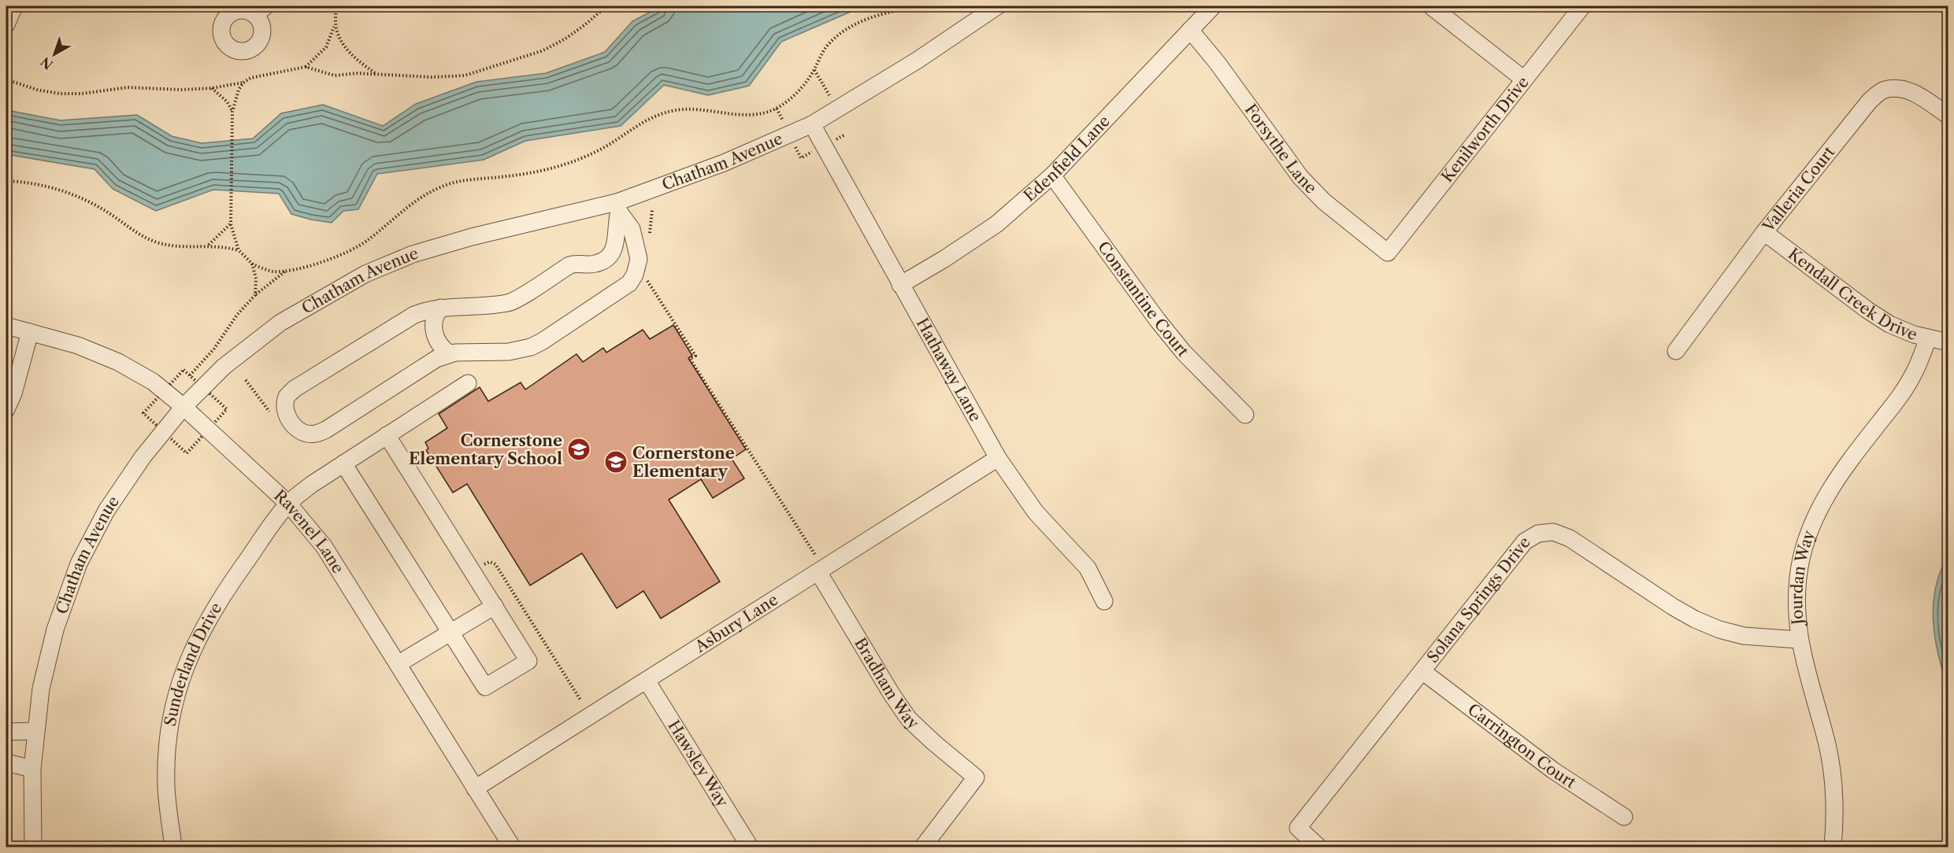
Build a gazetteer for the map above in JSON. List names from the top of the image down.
{
  "streets": {
    "street": [
      "Kenilworth Drive",
      "Forsythe Lane",
      "Edenfield Lane",
      "Chatham Avenue",
      "Valleria Court",
      "Kendall Creek Drive",
      "Constantine Court",
      "Hathaway Lane",
      "Ravenel Lane",
      "Jourdan Way",
      "Solana Springs Drive",
      "Asbury Lane",
      "Sunderland Drive",
      "Bradham Way",
      "Carrington Court",
      "Hawsley Way"
    ]
  },
  "crossings": [
    ["Kenilworth Drive", "Forsythe Lane"],
    ["Forsythe Lane", "Edenfield Lane"],
    ["Edenfield Lane", "Constantine Court"],
    ["Edenfield Lane", "Hathaway Lane"],
    ["Chatham Avenue", "Hathaway Lane"],
    ["Chatham Avenue", "Ravenel Lane"],
    ["Valleria Court", "Kendall Creek Drive"],
    ["Kendall Creek Drive", "Jourdan Way"],
    ["Hathaway Lane", "Asbury Lane"],
    ["Ravenel Lane", "Asbury Lane"],
    ["Ravenel Lane", "Sunderland Drive"],
    ["Jourdan Way", "Solana Springs Drive"],
    ["Solana Springs Drive", "Carrington Court"],
    ["Asbury Lane", "Bradham Way"],
    ["Asbury Lane", "Hawsley Way"]
  ],
  "places": {
    "school or university": ["Cornerstone Elementary School", "Cornerstone Elementary"]
  },
  "north": "bottom left"
}
